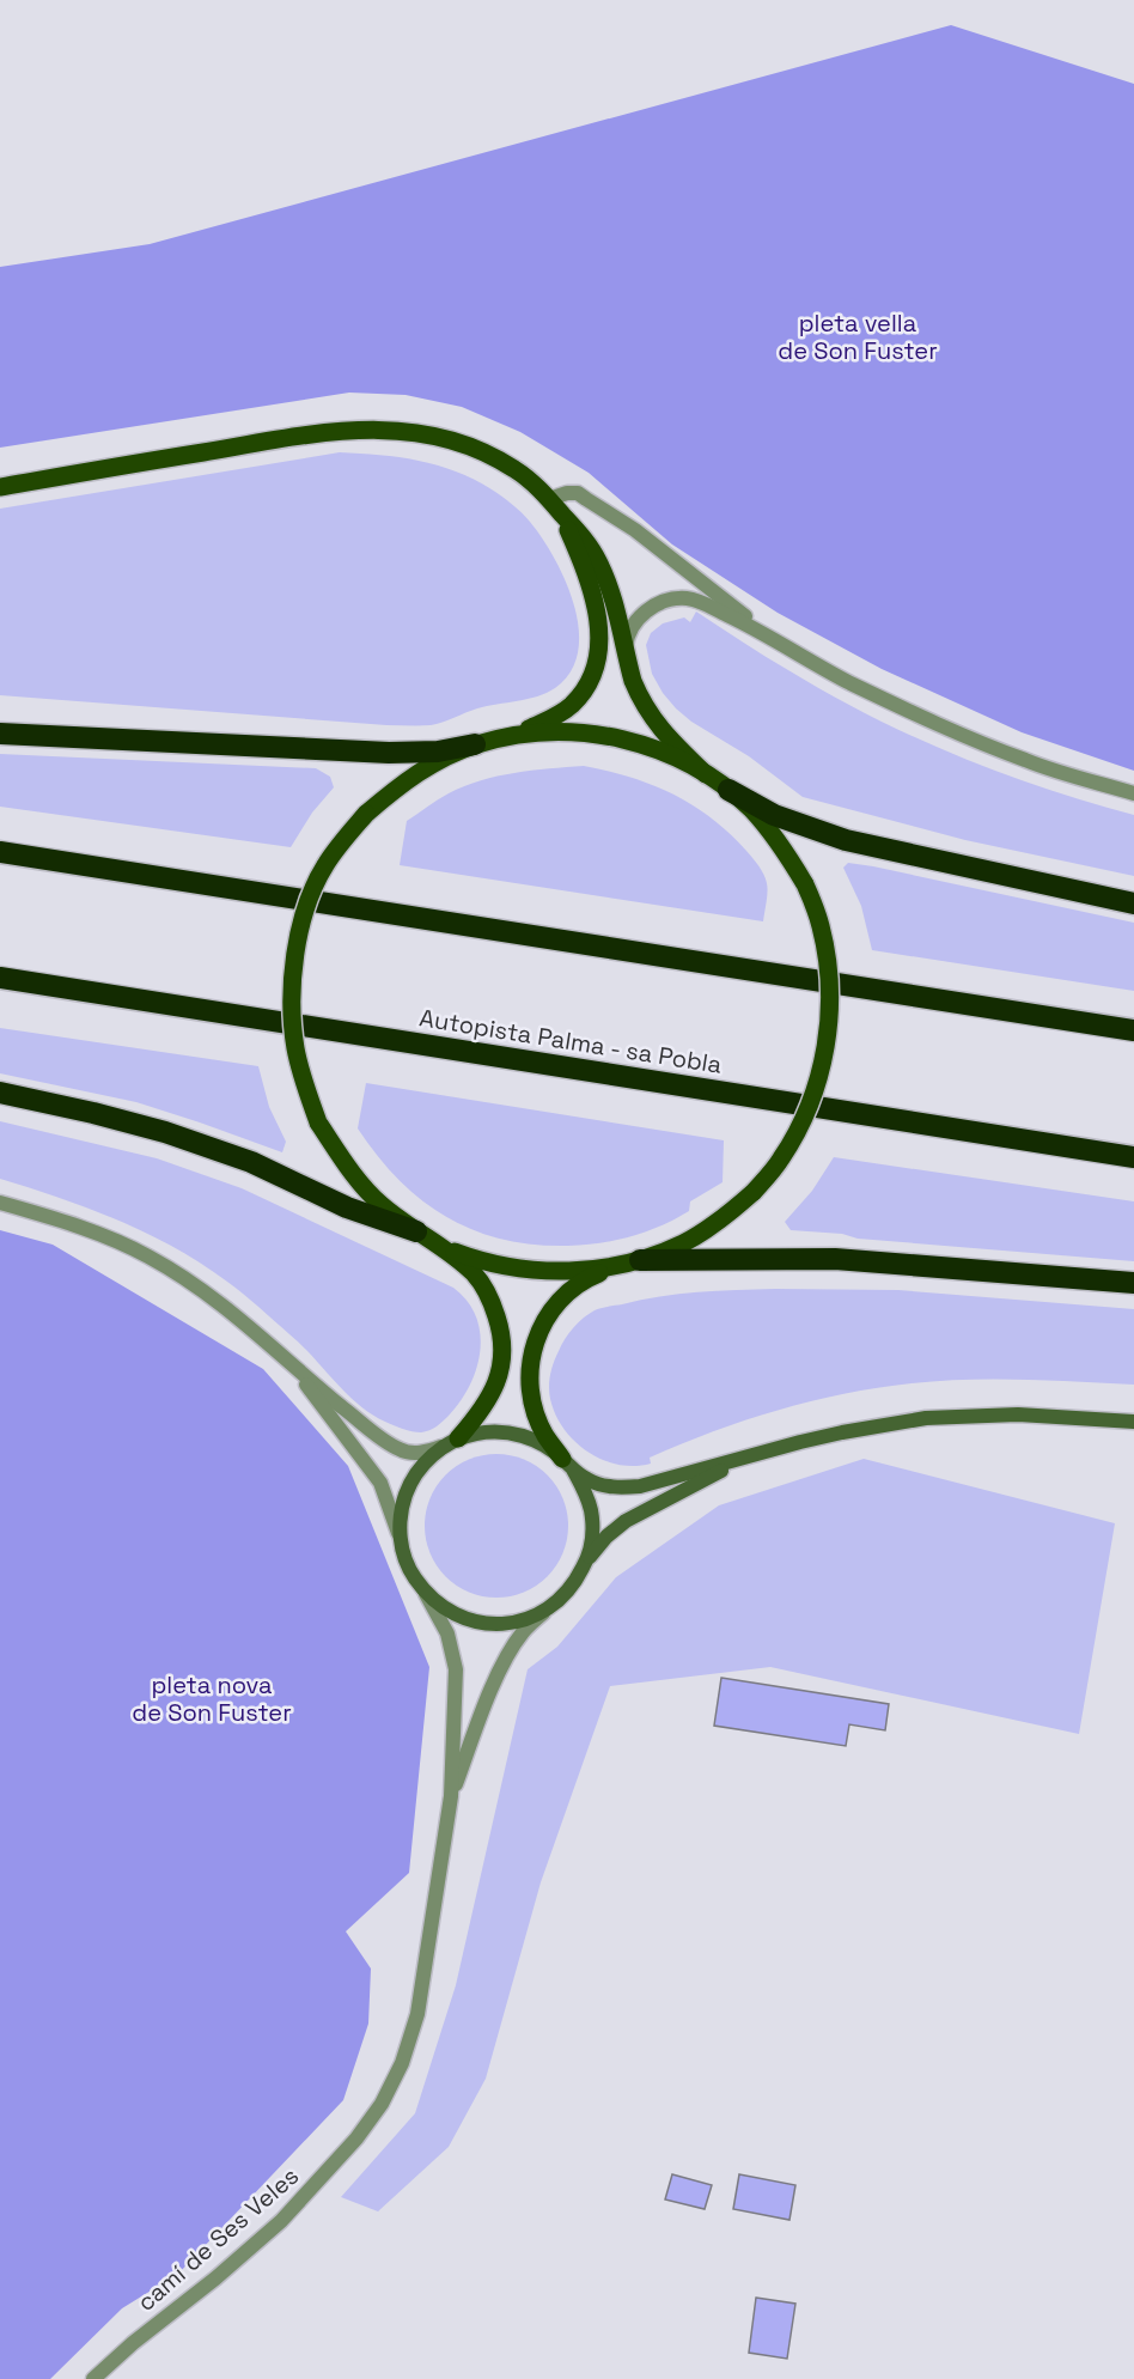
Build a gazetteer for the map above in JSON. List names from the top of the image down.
{
  "streets": {
    "highway": ["Autopista Palma - sa Pobla"],
    "street": ["camí de Ses Veles"]
  },
  "parks": ["pleta vella de Son Fuster", "pleta nova de Son Fuster"]
}
